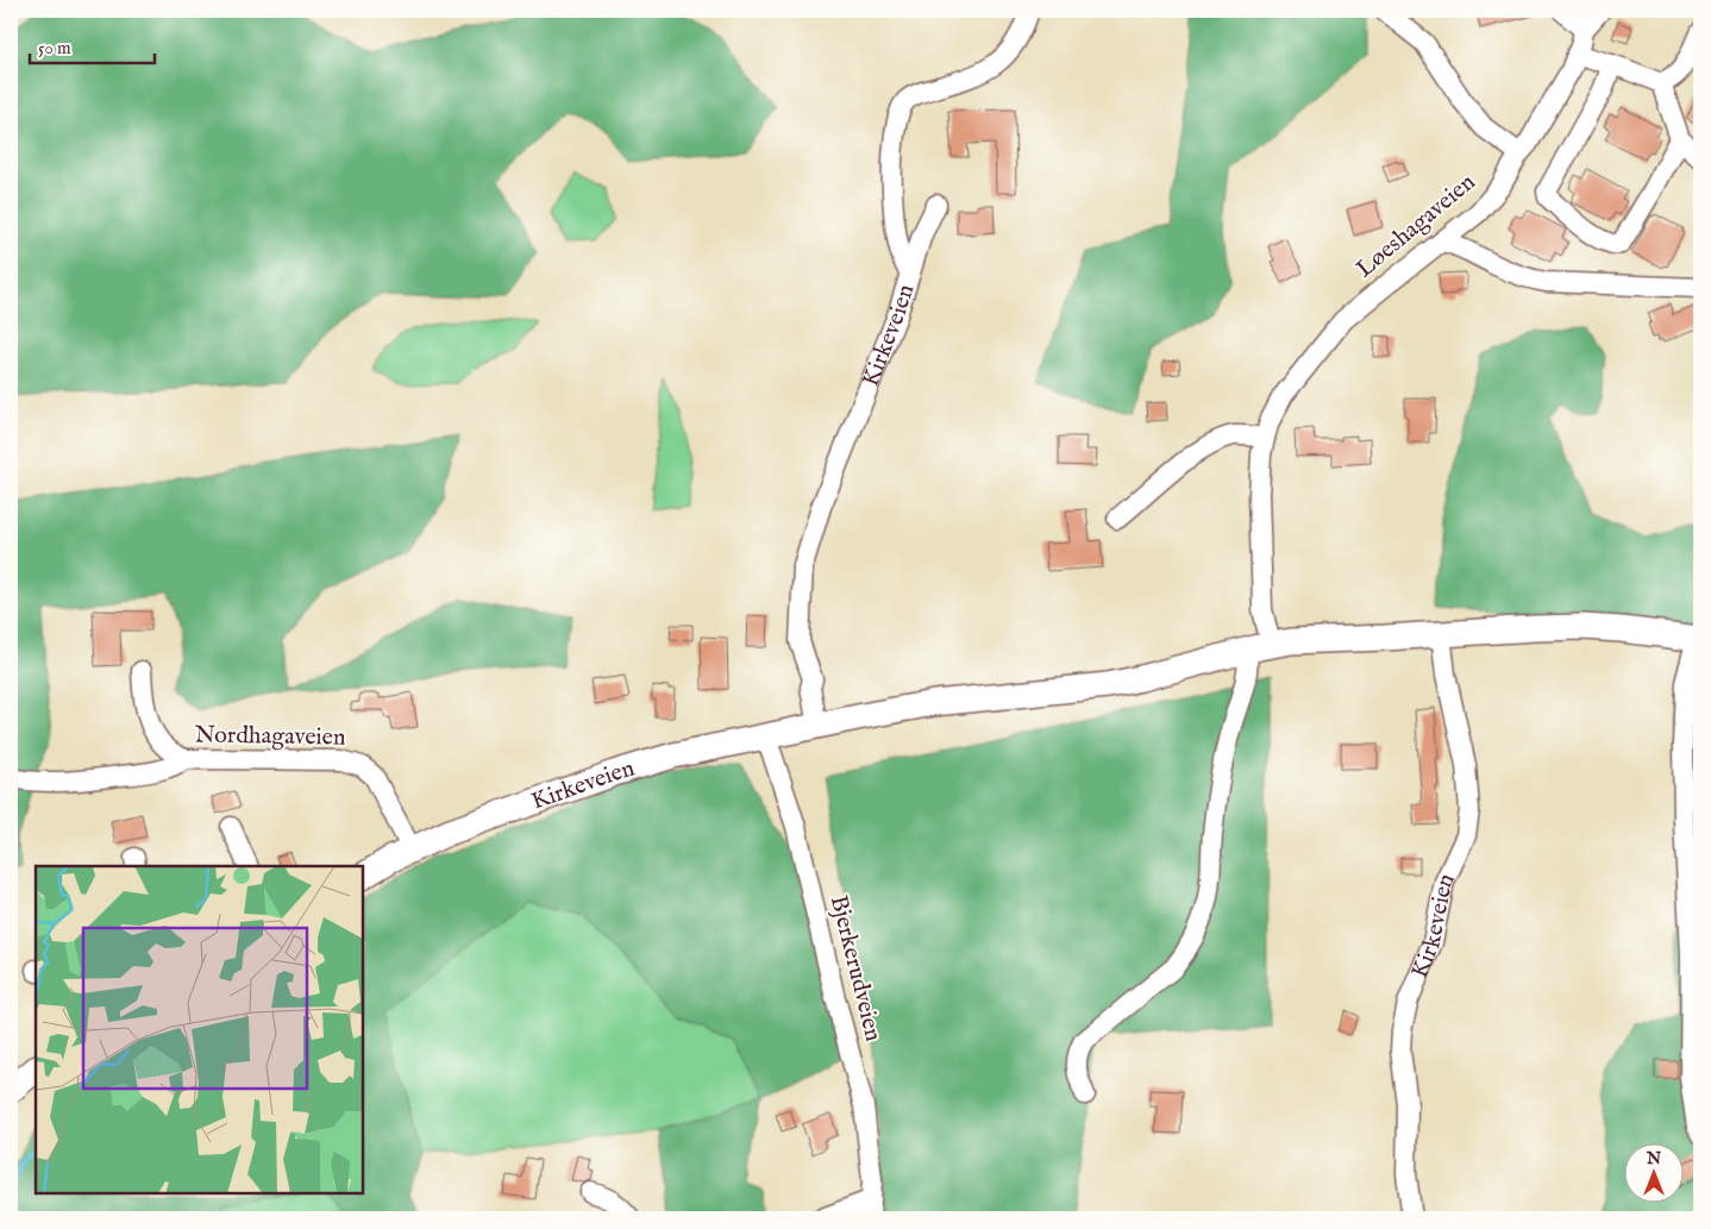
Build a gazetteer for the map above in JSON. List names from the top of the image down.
{
  "streets": {
    "main road": ["Kirkeveien"],
    "street": ["Løeshagaveien", "Nordhagaveien", "Bjerkerudveien"]
  },
  "crossings": [
    ["Løeshagaveien", "Kirkeveien"],
    ["Kirkeveien", "Nordhagaveien"],
    ["Kirkeveien", "Bjerkerudveien"]
  ],
  "scale_bar": "50 m",
  "north": "top"
}
